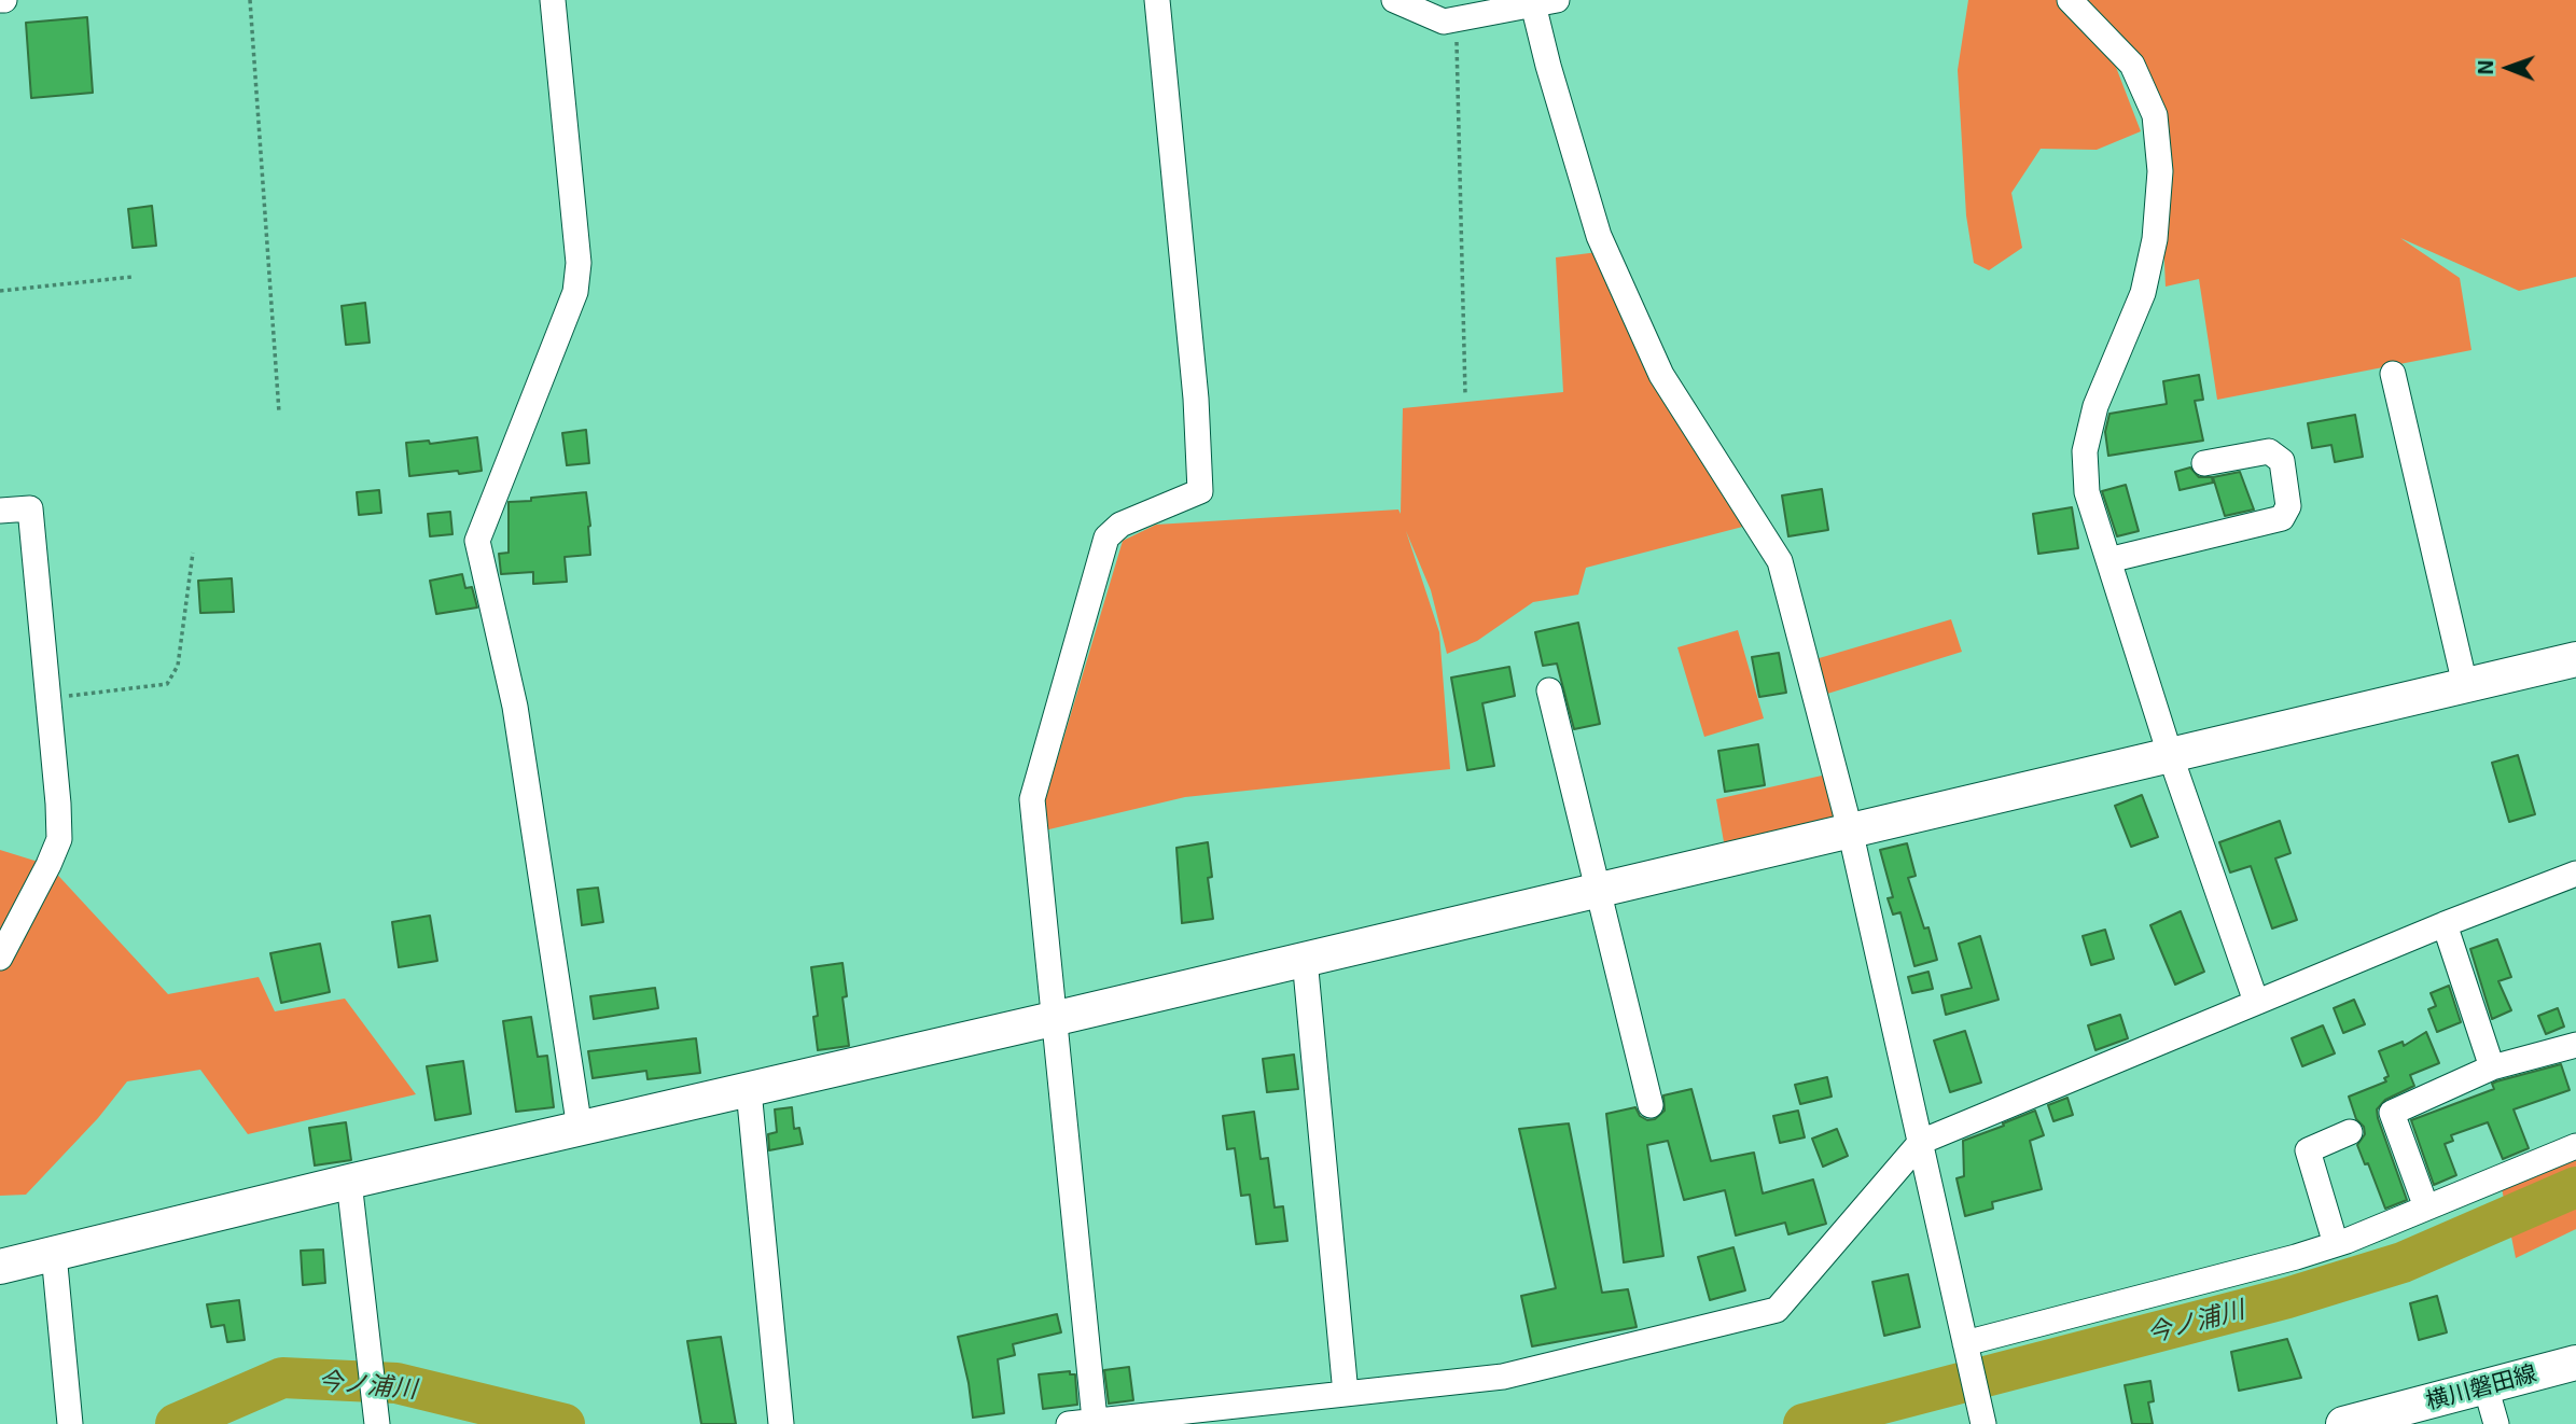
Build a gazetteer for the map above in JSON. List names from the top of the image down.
{
  "streets": {
    "street": ["横川磐田線"]
  },
  "water": ["今ノ浦川"],
  "north": "left"
}
